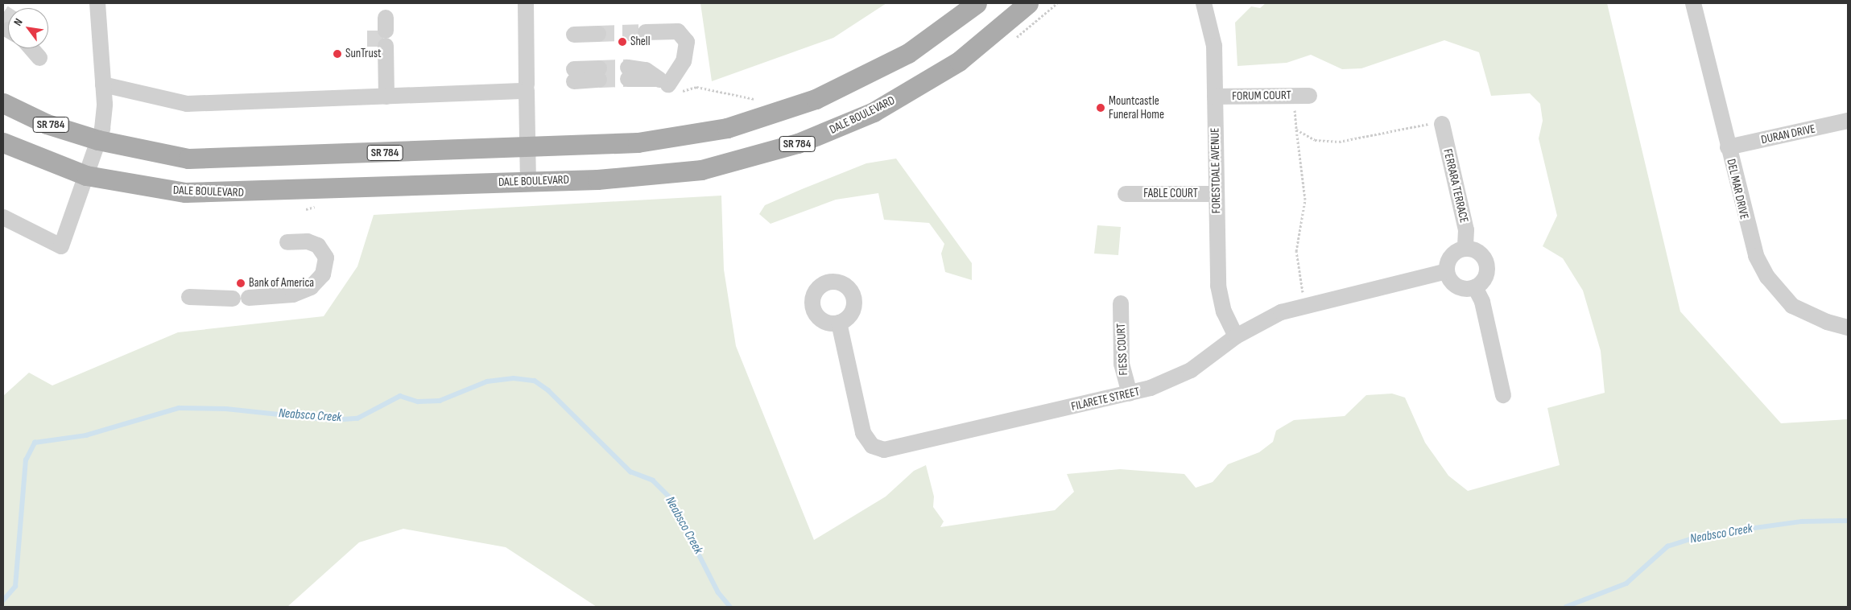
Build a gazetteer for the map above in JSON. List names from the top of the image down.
{
  "streets": {
    "main road": ["DALE BOULEVARD", "SR 784"],
    "street": [
      "FORUM COURT",
      "DURAN DRIVE",
      "FORESTDALE AVENUE",
      "FERRARA TERRACE",
      "DEL MAR DRIVE",
      "FABLE COURT",
      "FIESS COURT",
      "FILARETE STREET"
    ]
  },
  "crossings": [
    ["FORUM COURT", "FORESTDALE AVENUE"],
    ["DURAN DRIVE", "DEL MAR DRIVE"],
    ["FORESTDALE AVENUE", "FABLE COURT"],
    ["FORESTDALE AVENUE", "FILARETE STREET"],
    ["FERRARA TERRACE", "FILARETE STREET"],
    ["FIESS COURT", "FILARETE STREET"]
  ],
  "water": ["Neabsco Creek"],
  "places": [
    "Shell",
    "SunTrust",
    "Mountcastle Funeral Home",
    "Bank of America"
  ],
  "north": "top left"
}
